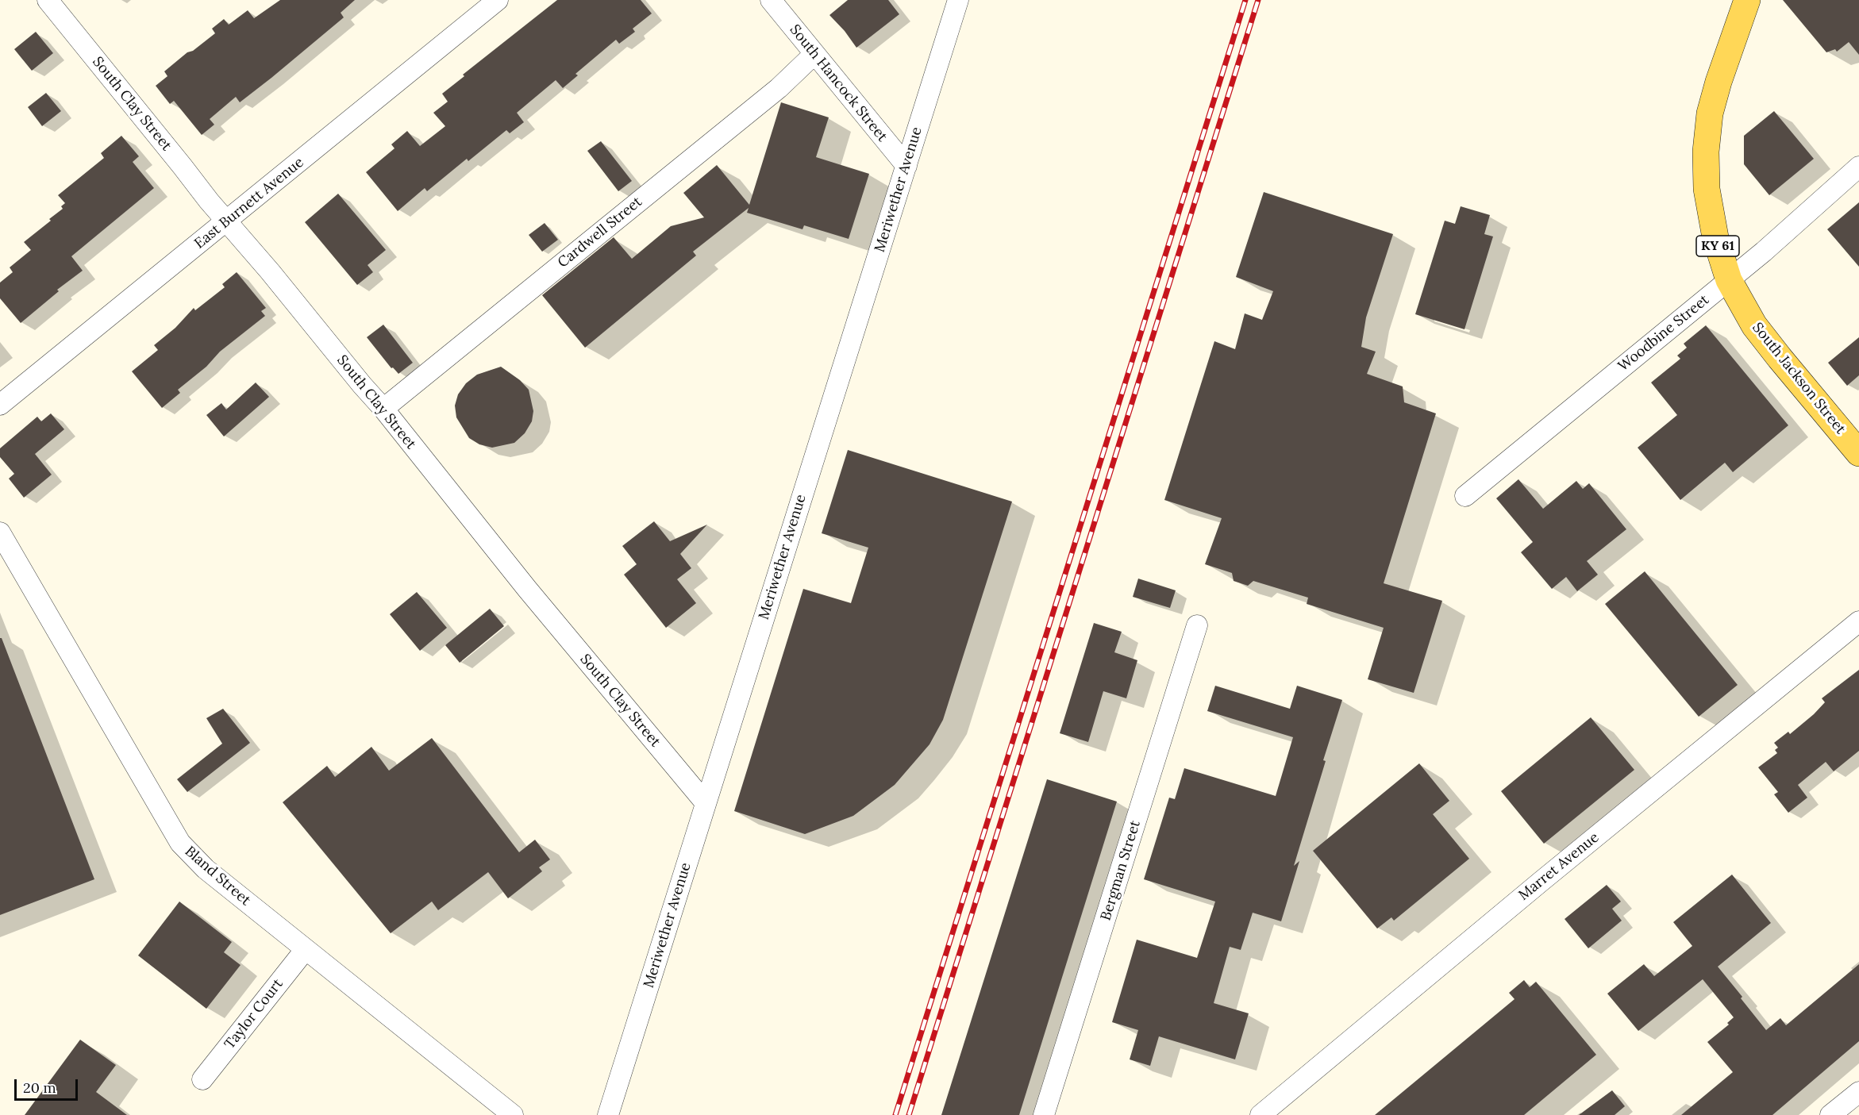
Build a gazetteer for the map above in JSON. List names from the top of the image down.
{
  "streets": {
    "main road": ["KY 61", "South Jackson Street"],
    "street": [
      "South Hancock Street",
      "South Clay Street",
      "Meriwether Avenue",
      "East Burnett Avenue",
      "Cardwell Street",
      "Woodbine Street",
      "Marret Avenue",
      "Bergman Street",
      "Bland Street",
      "Taylor Court"
    ]
  },
  "crossings": [
    ["South Hancock Street", "Meriwether Avenue"],
    ["South Hancock Street", "Cardwell Street"],
    ["South Clay Street", "Meriwether Avenue"],
    ["South Clay Street", "East Burnett Avenue"],
    ["South Clay Street", "Cardwell Street"],
    ["Woodbine Street", "South Jackson Street"],
    ["Bland Street", "Taylor Court"]
  ],
  "scale_bar": "20 m"
}
